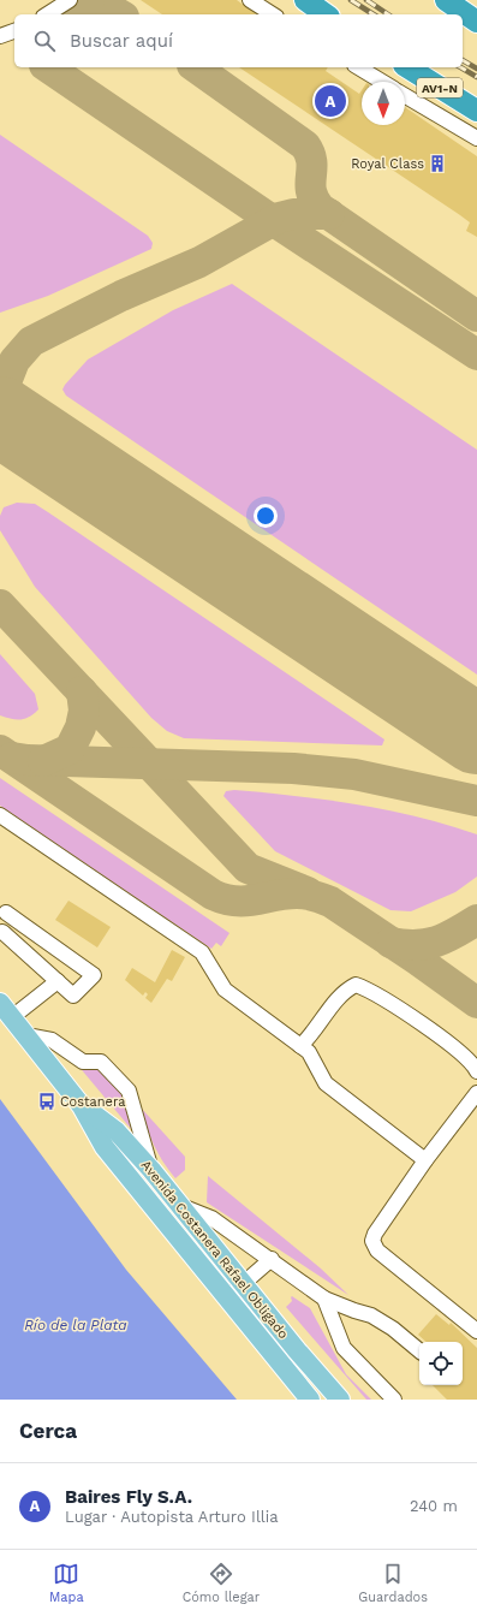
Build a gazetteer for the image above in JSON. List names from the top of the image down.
{
  "streets": {
    "highway": ["AV1-N"],
    "main road": ["Avenida Costanera Rafael Obligado"]
  },
  "water": ["Río de la Plata"],
  "places": {
    "building": ["Royal Class"],
    "bus stop": ["Costanera"]
  },
  "north": "bottom",
  "page": {
    "search": "Buscar aquí",
    "pins": "A",
    "heading": "Cerca",
    "list": [
      {
        "mark": "A",
        "name": "Baires Fly S.A.",
        "note": "Lugar · Autopista Arturo Illia",
        "value": "240 m"
      }
    ],
    "nav": ["Mapa", "Cómo llegar", "Guardados"]
  }
}
